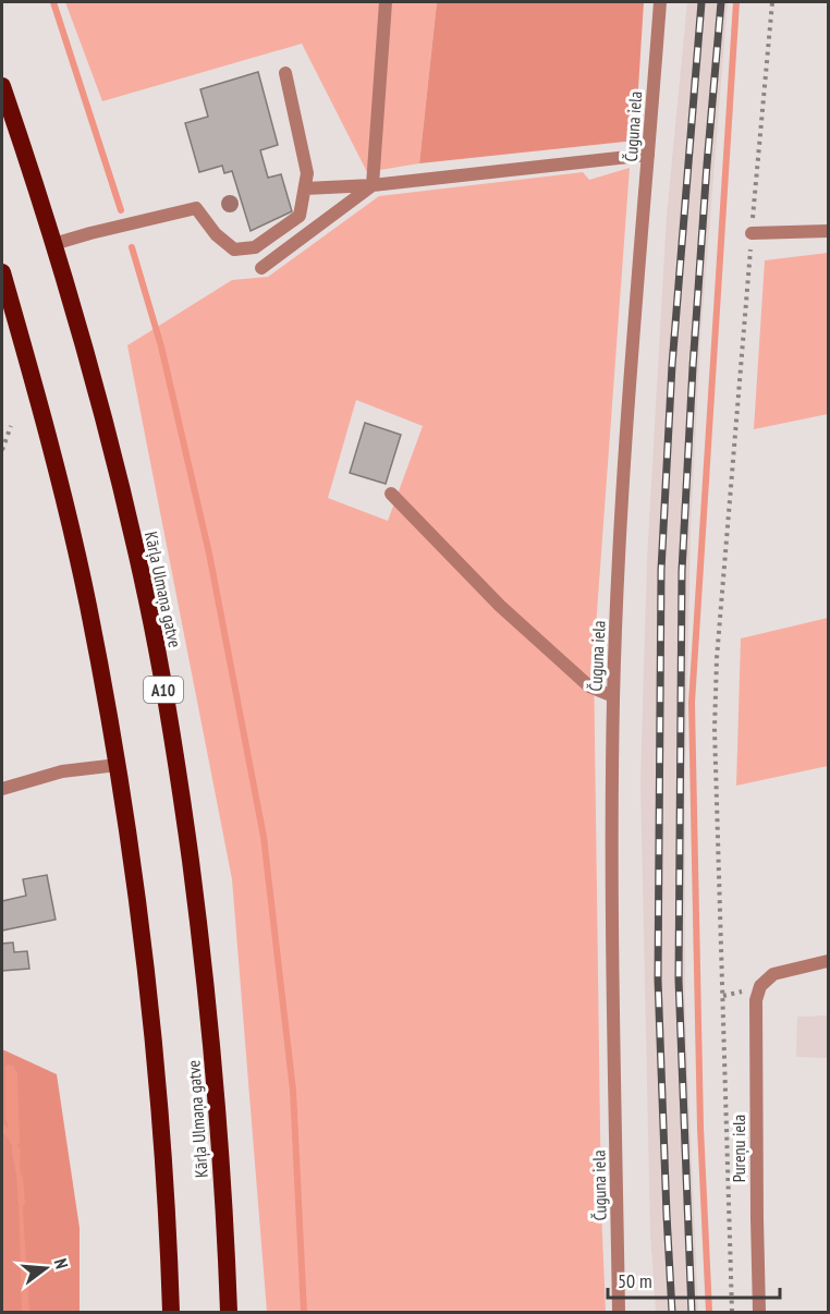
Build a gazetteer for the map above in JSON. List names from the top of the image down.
{
  "streets": {
    "highway": ["Kārļa Ulmaņa gatve", "A10"],
    "street": ["Čuguna iela", "Pureņu iela"]
  },
  "scale_bar": "50 m",
  "north": "right"
}
